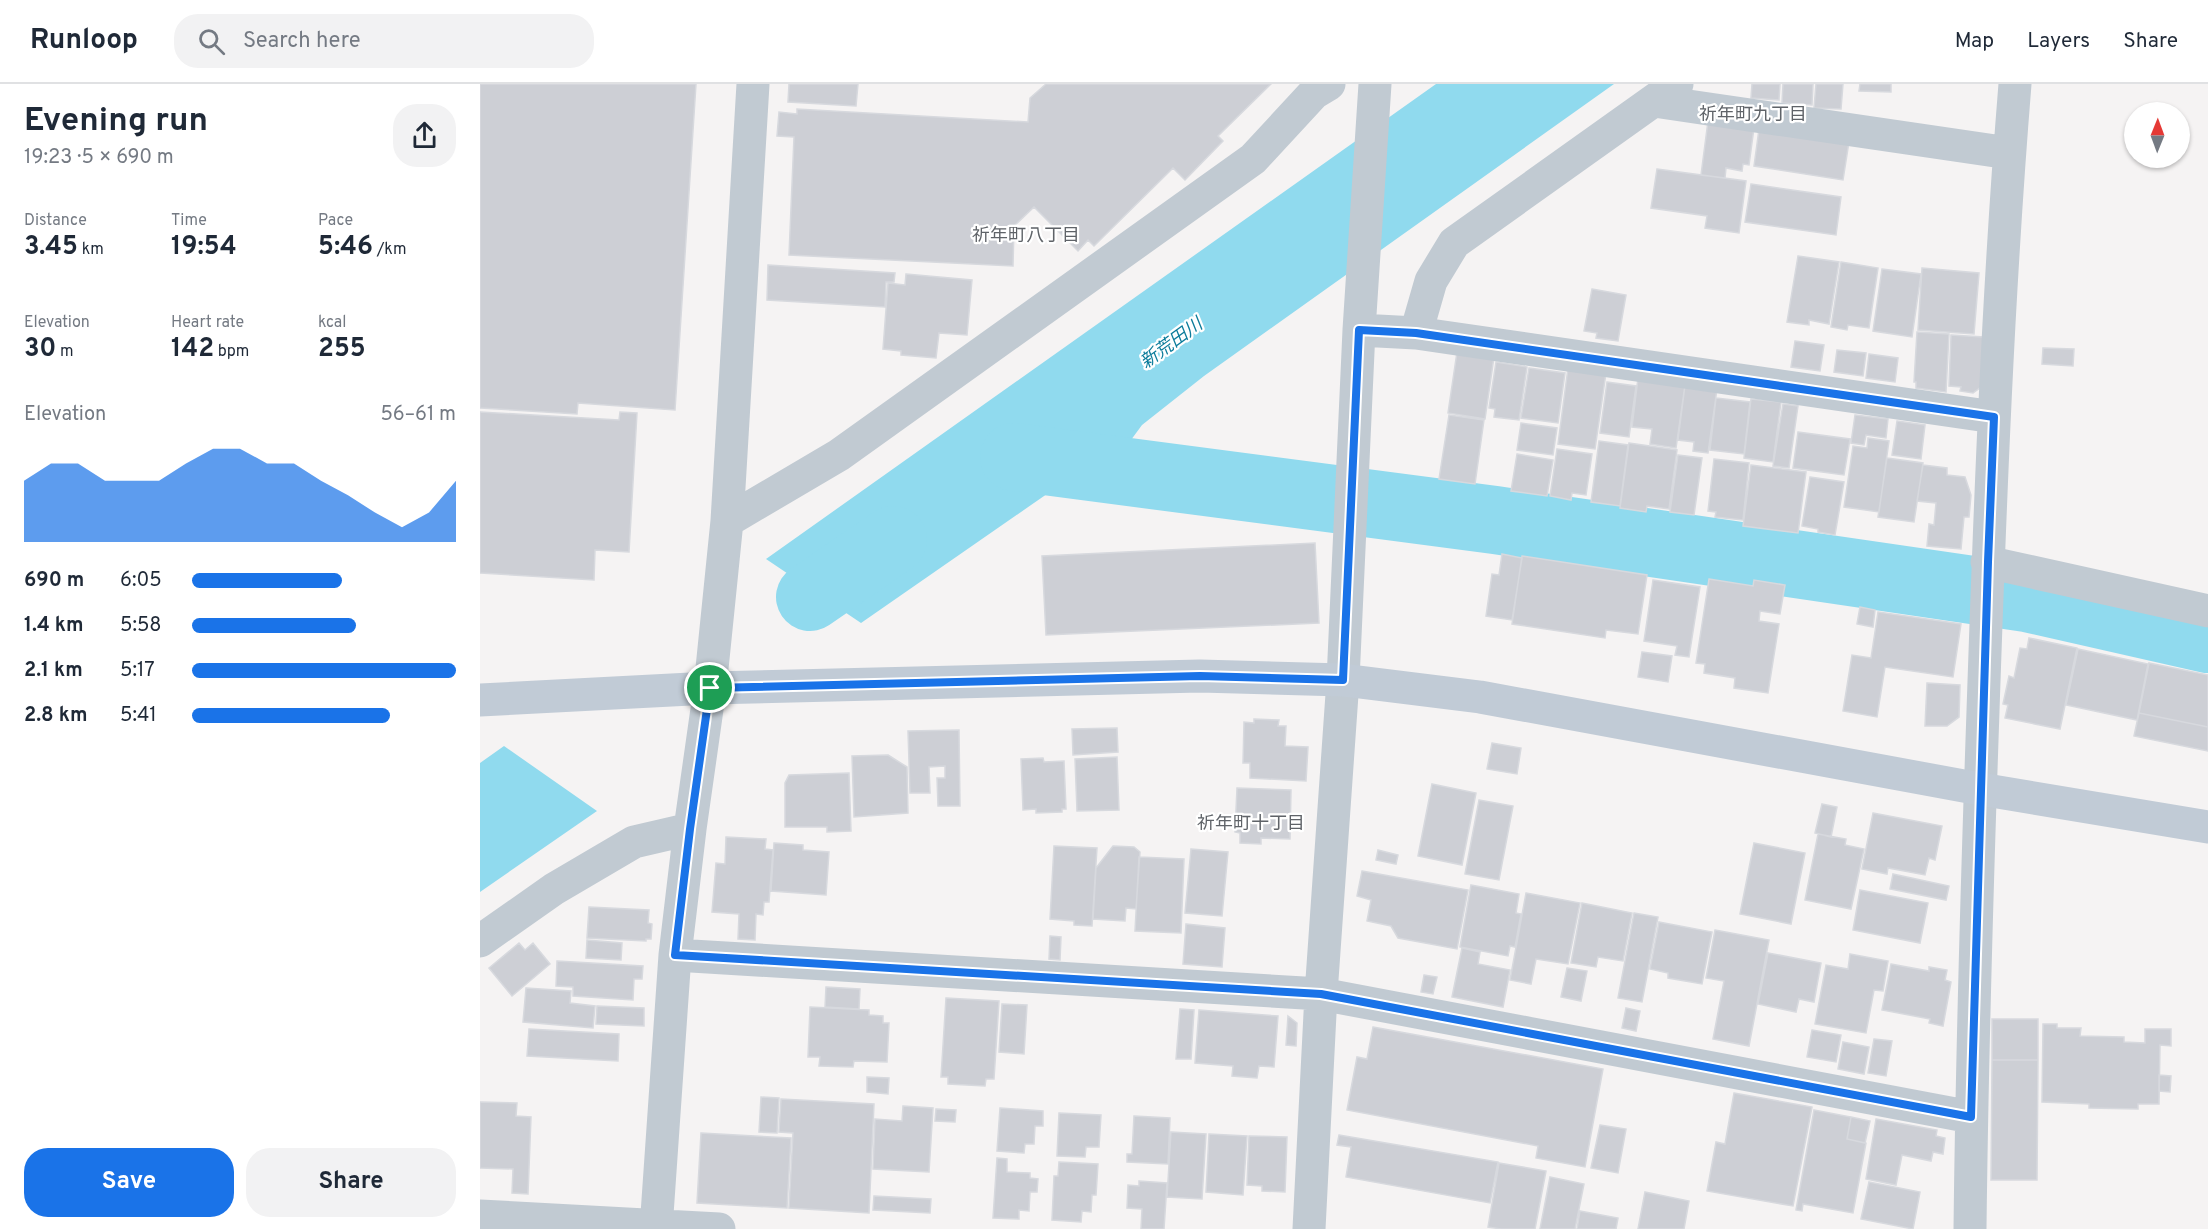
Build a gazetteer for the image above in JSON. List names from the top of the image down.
{
  "districts": ["祈年町九丁目", "祈年町八丁目", "祈年町十丁目"],
  "water": ["新荒田川"],
  "north": "top",
  "page": {
    "header": "Runloop",
    "search": "Search here",
    "nav": ["Map", "Layers", "Share"],
    "heading": ["Evening run", "19:23 · 5 × 690 m"],
    "stats": [
      ["Distance", "3.45 km"],
      ["Time", "19:54"],
      ["Pace", "5:46 /km"],
      ["Elevation", "30 m"],
      ["Heart rate", "142 bpm"],
      ["kcal", "255"]
    ],
    "chart": ["Elevation", "56–61 m"],
    "list": [
      {
        "name": "690 m",
        "note": "6:05"
      },
      {
        "name": "1.4 km",
        "note": "5:58"
      },
      {
        "name": "2.1 km",
        "note": "5:17"
      },
      {
        "name": "2.8 km",
        "note": "5:41"
      }
    ],
    "buttons": ["Save", "Share"]
  }
}
